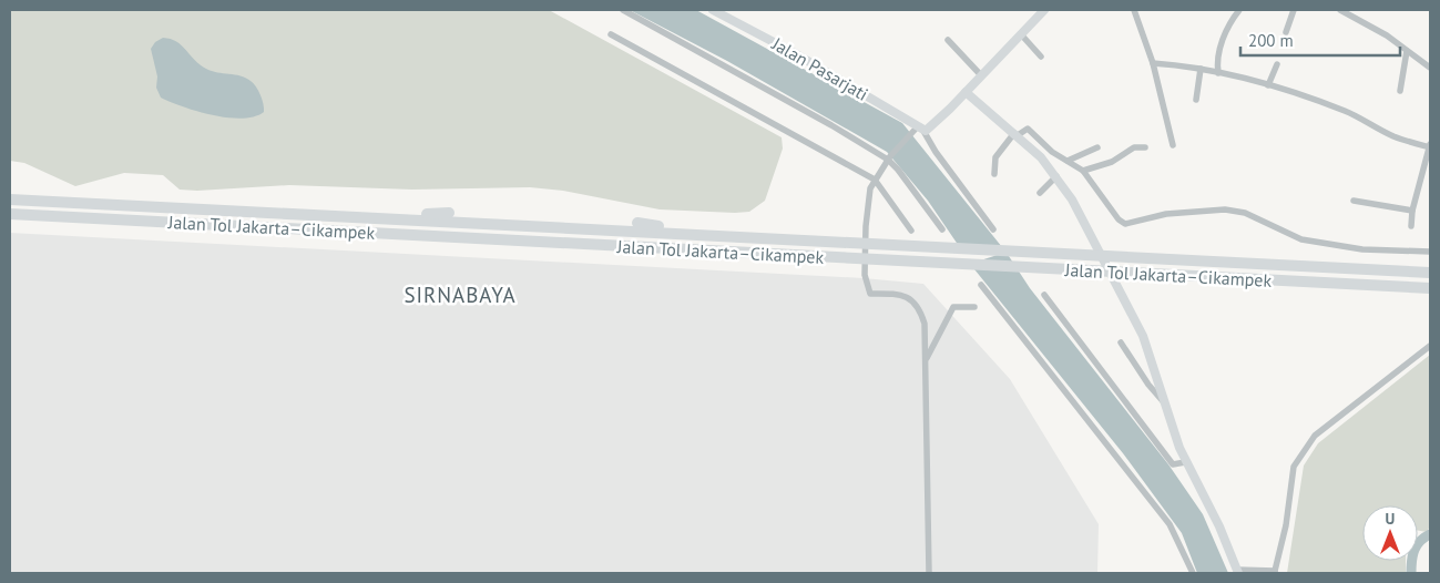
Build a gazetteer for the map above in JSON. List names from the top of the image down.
{
  "streets": {
    "highway": ["Jalan Tol Jakarta–Cikampek"],
    "street": ["Jalan Pasarjati"]
  },
  "districts": ["SIRNABAYA"],
  "scale_bar": "200 m",
  "north": "top"
}
